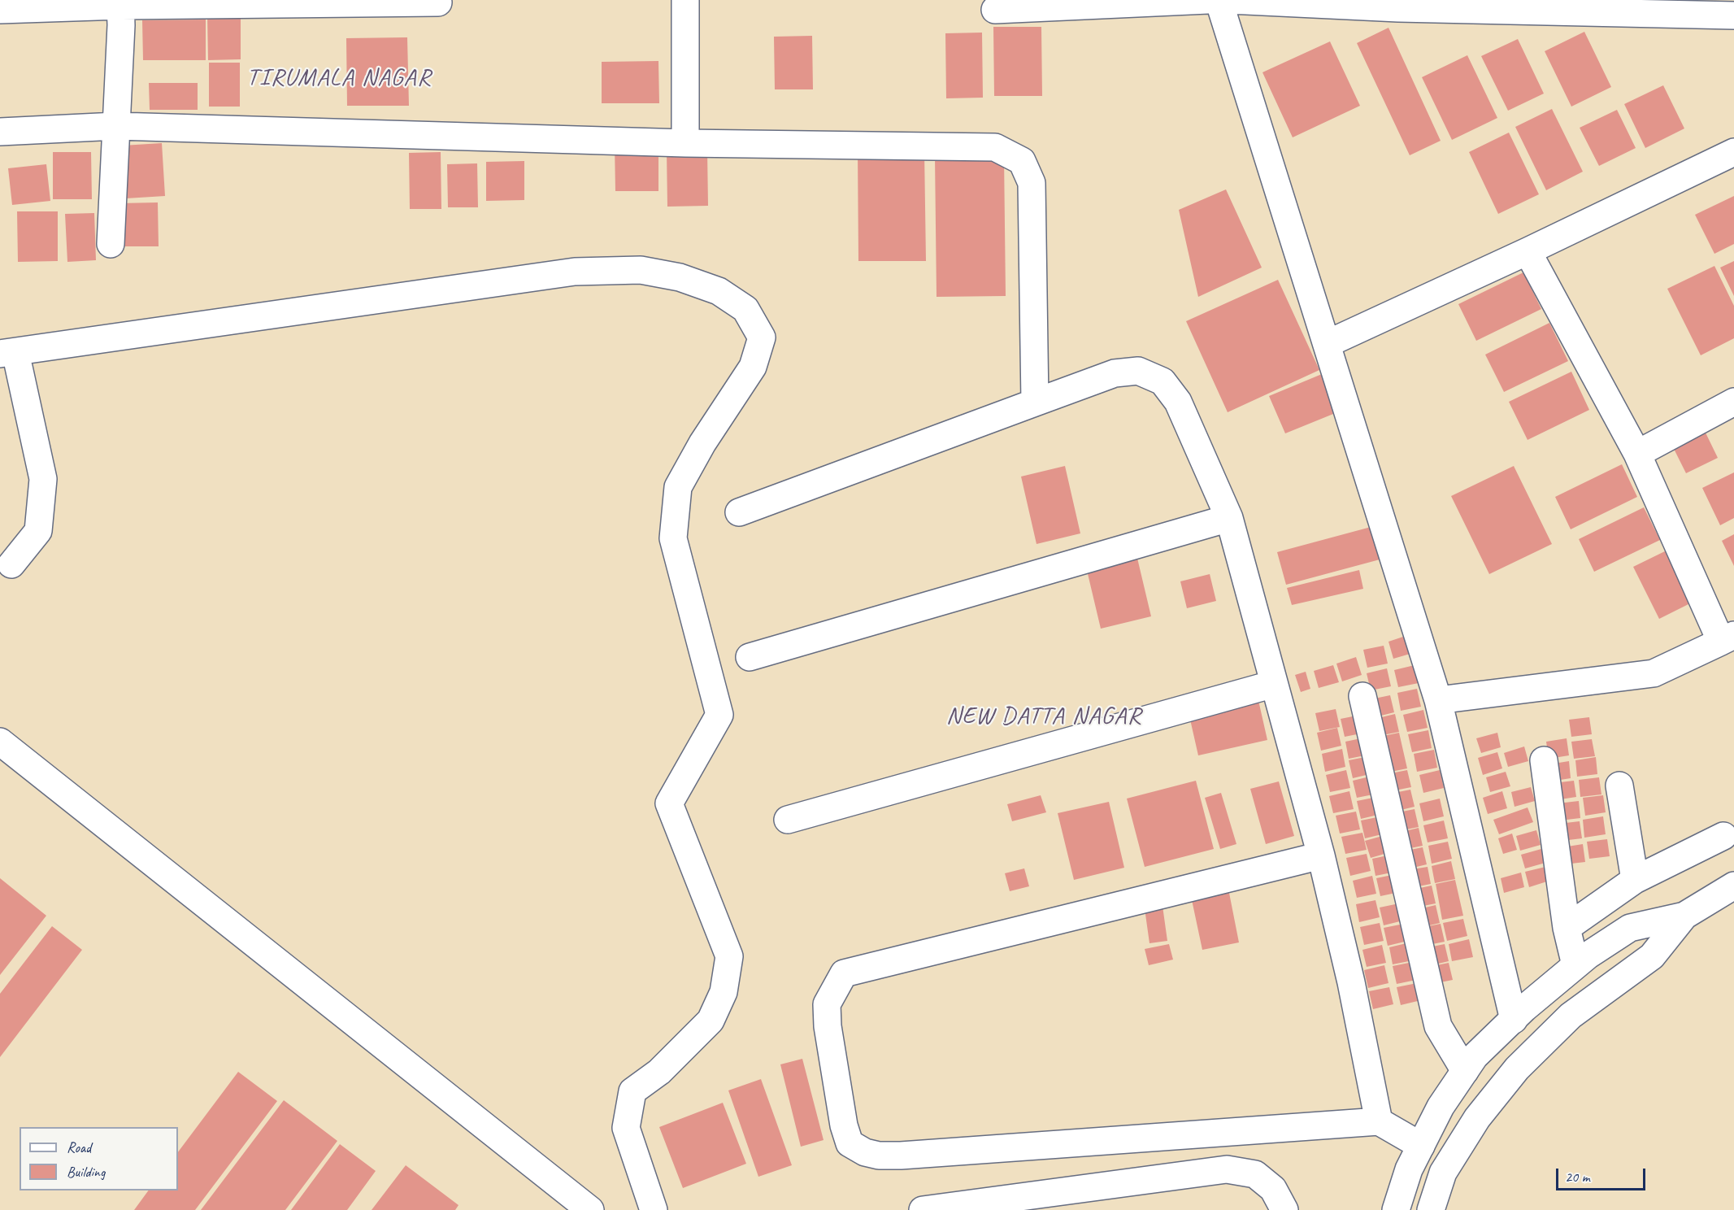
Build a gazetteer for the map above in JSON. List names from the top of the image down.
{
  "districts": ["TIRUMALA NAGAR", "NEW DATTA NAGAR"],
  "legend": ["Road", "Building"],
  "scale_bar": "20 m"
}
